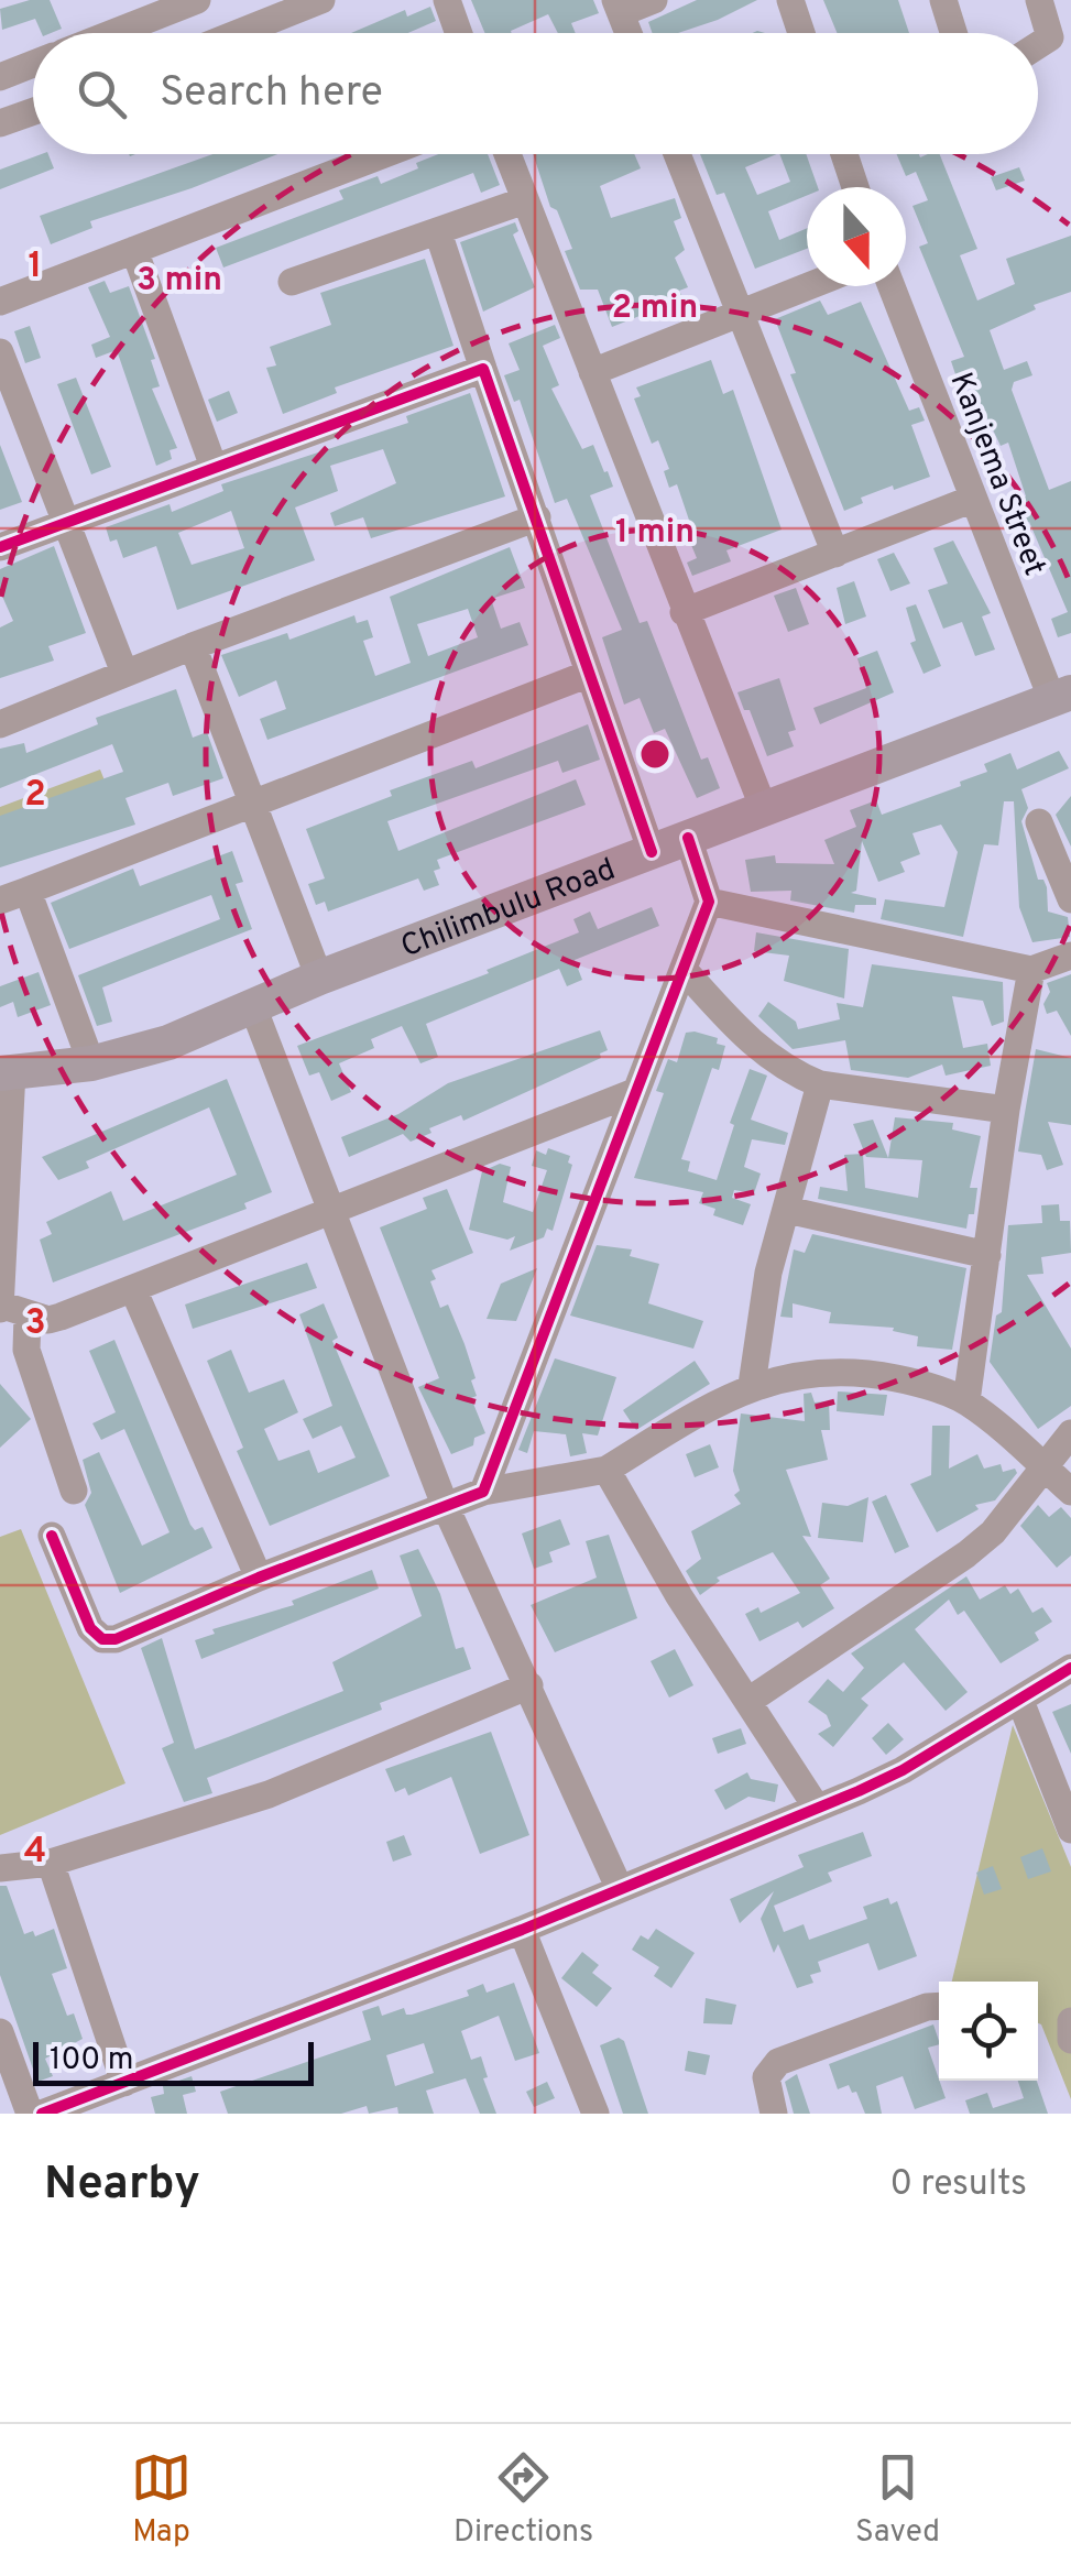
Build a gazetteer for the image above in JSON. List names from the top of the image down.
{
  "streets": {
    "main road": ["Chilimbulu Road"],
    "street": ["Kanjema Street"]
  },
  "crossings": [
    ["Kanjema Street", "Chilimbulu Road"]
  ],
  "scale_bar": "100 m",
  "north": "bottom",
  "page": {
    "search": "Search here",
    "scale": "100 m",
    "heading": ["Nearby", "0 results"],
    "nav": ["Map", "Directions", "Saved"]
  },
  "grid": {
    "rows": [
      "1",
      "2",
      "3",
      "4"
    ]
  },
  "rings": ["3 min", "2 min", "1 min"]
}
